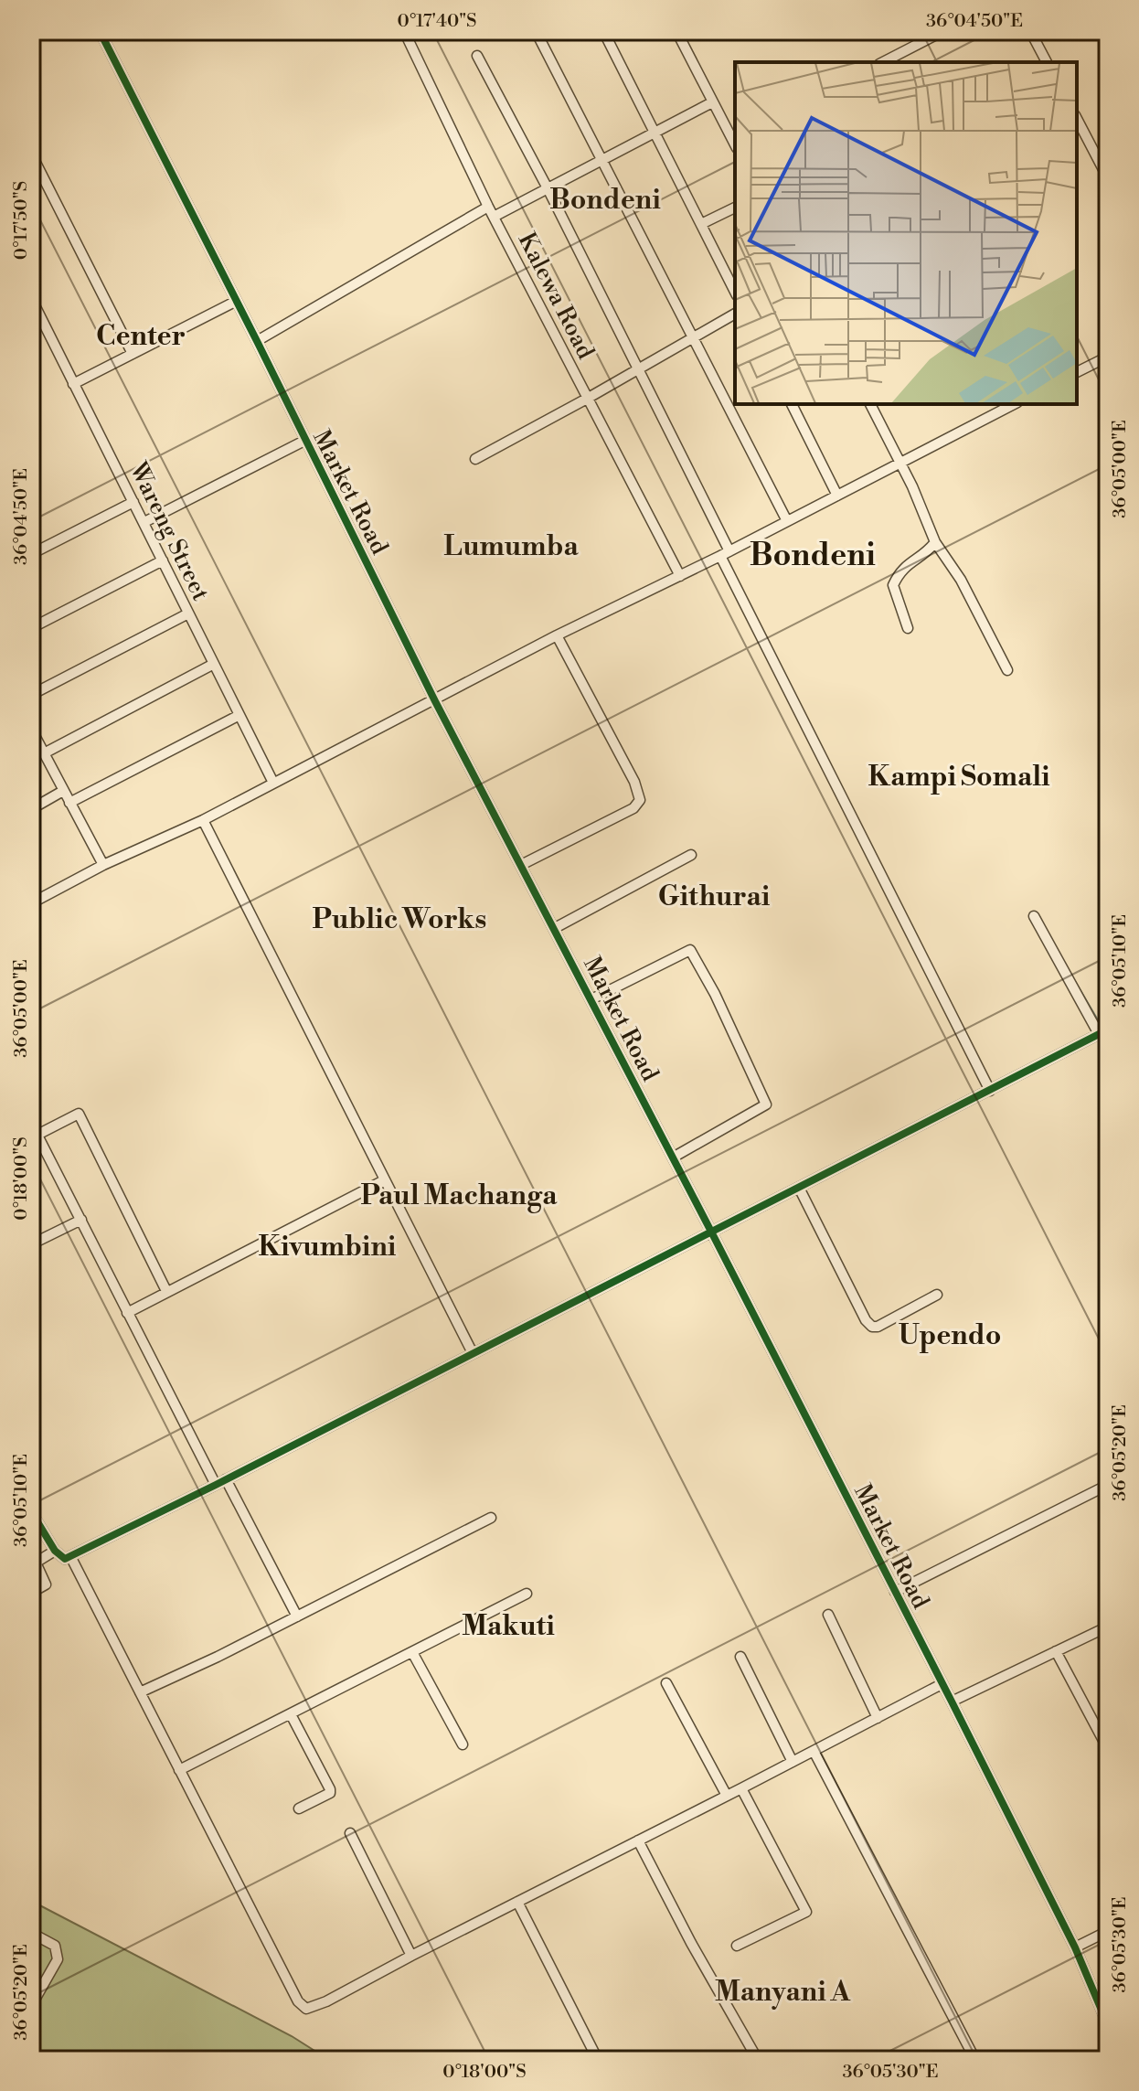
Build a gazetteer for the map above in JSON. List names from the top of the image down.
{
  "streets": {
    "street": ["Kalewa Road", "Market Road", "Wareng Street"]
  },
  "districts": [
    "Bondeni",
    "Center",
    "Lumumba",
    "Bondeni",
    "Kampi Somali",
    "Githurai",
    "Public Works",
    "Paul Machanga",
    "Kivumbini",
    "Upendo",
    "Makuti",
    "Manyani A"
  ],
  "coordinates": [
    "0°17'40\"S",
    "36°04'50\"E",
    "0°17'50\"S",
    "36°05'00\"E",
    "36°05'10\"E",
    "0°18'00\"S",
    "36°05'20\"E",
    "36°05'30\"E"
  ]
}
